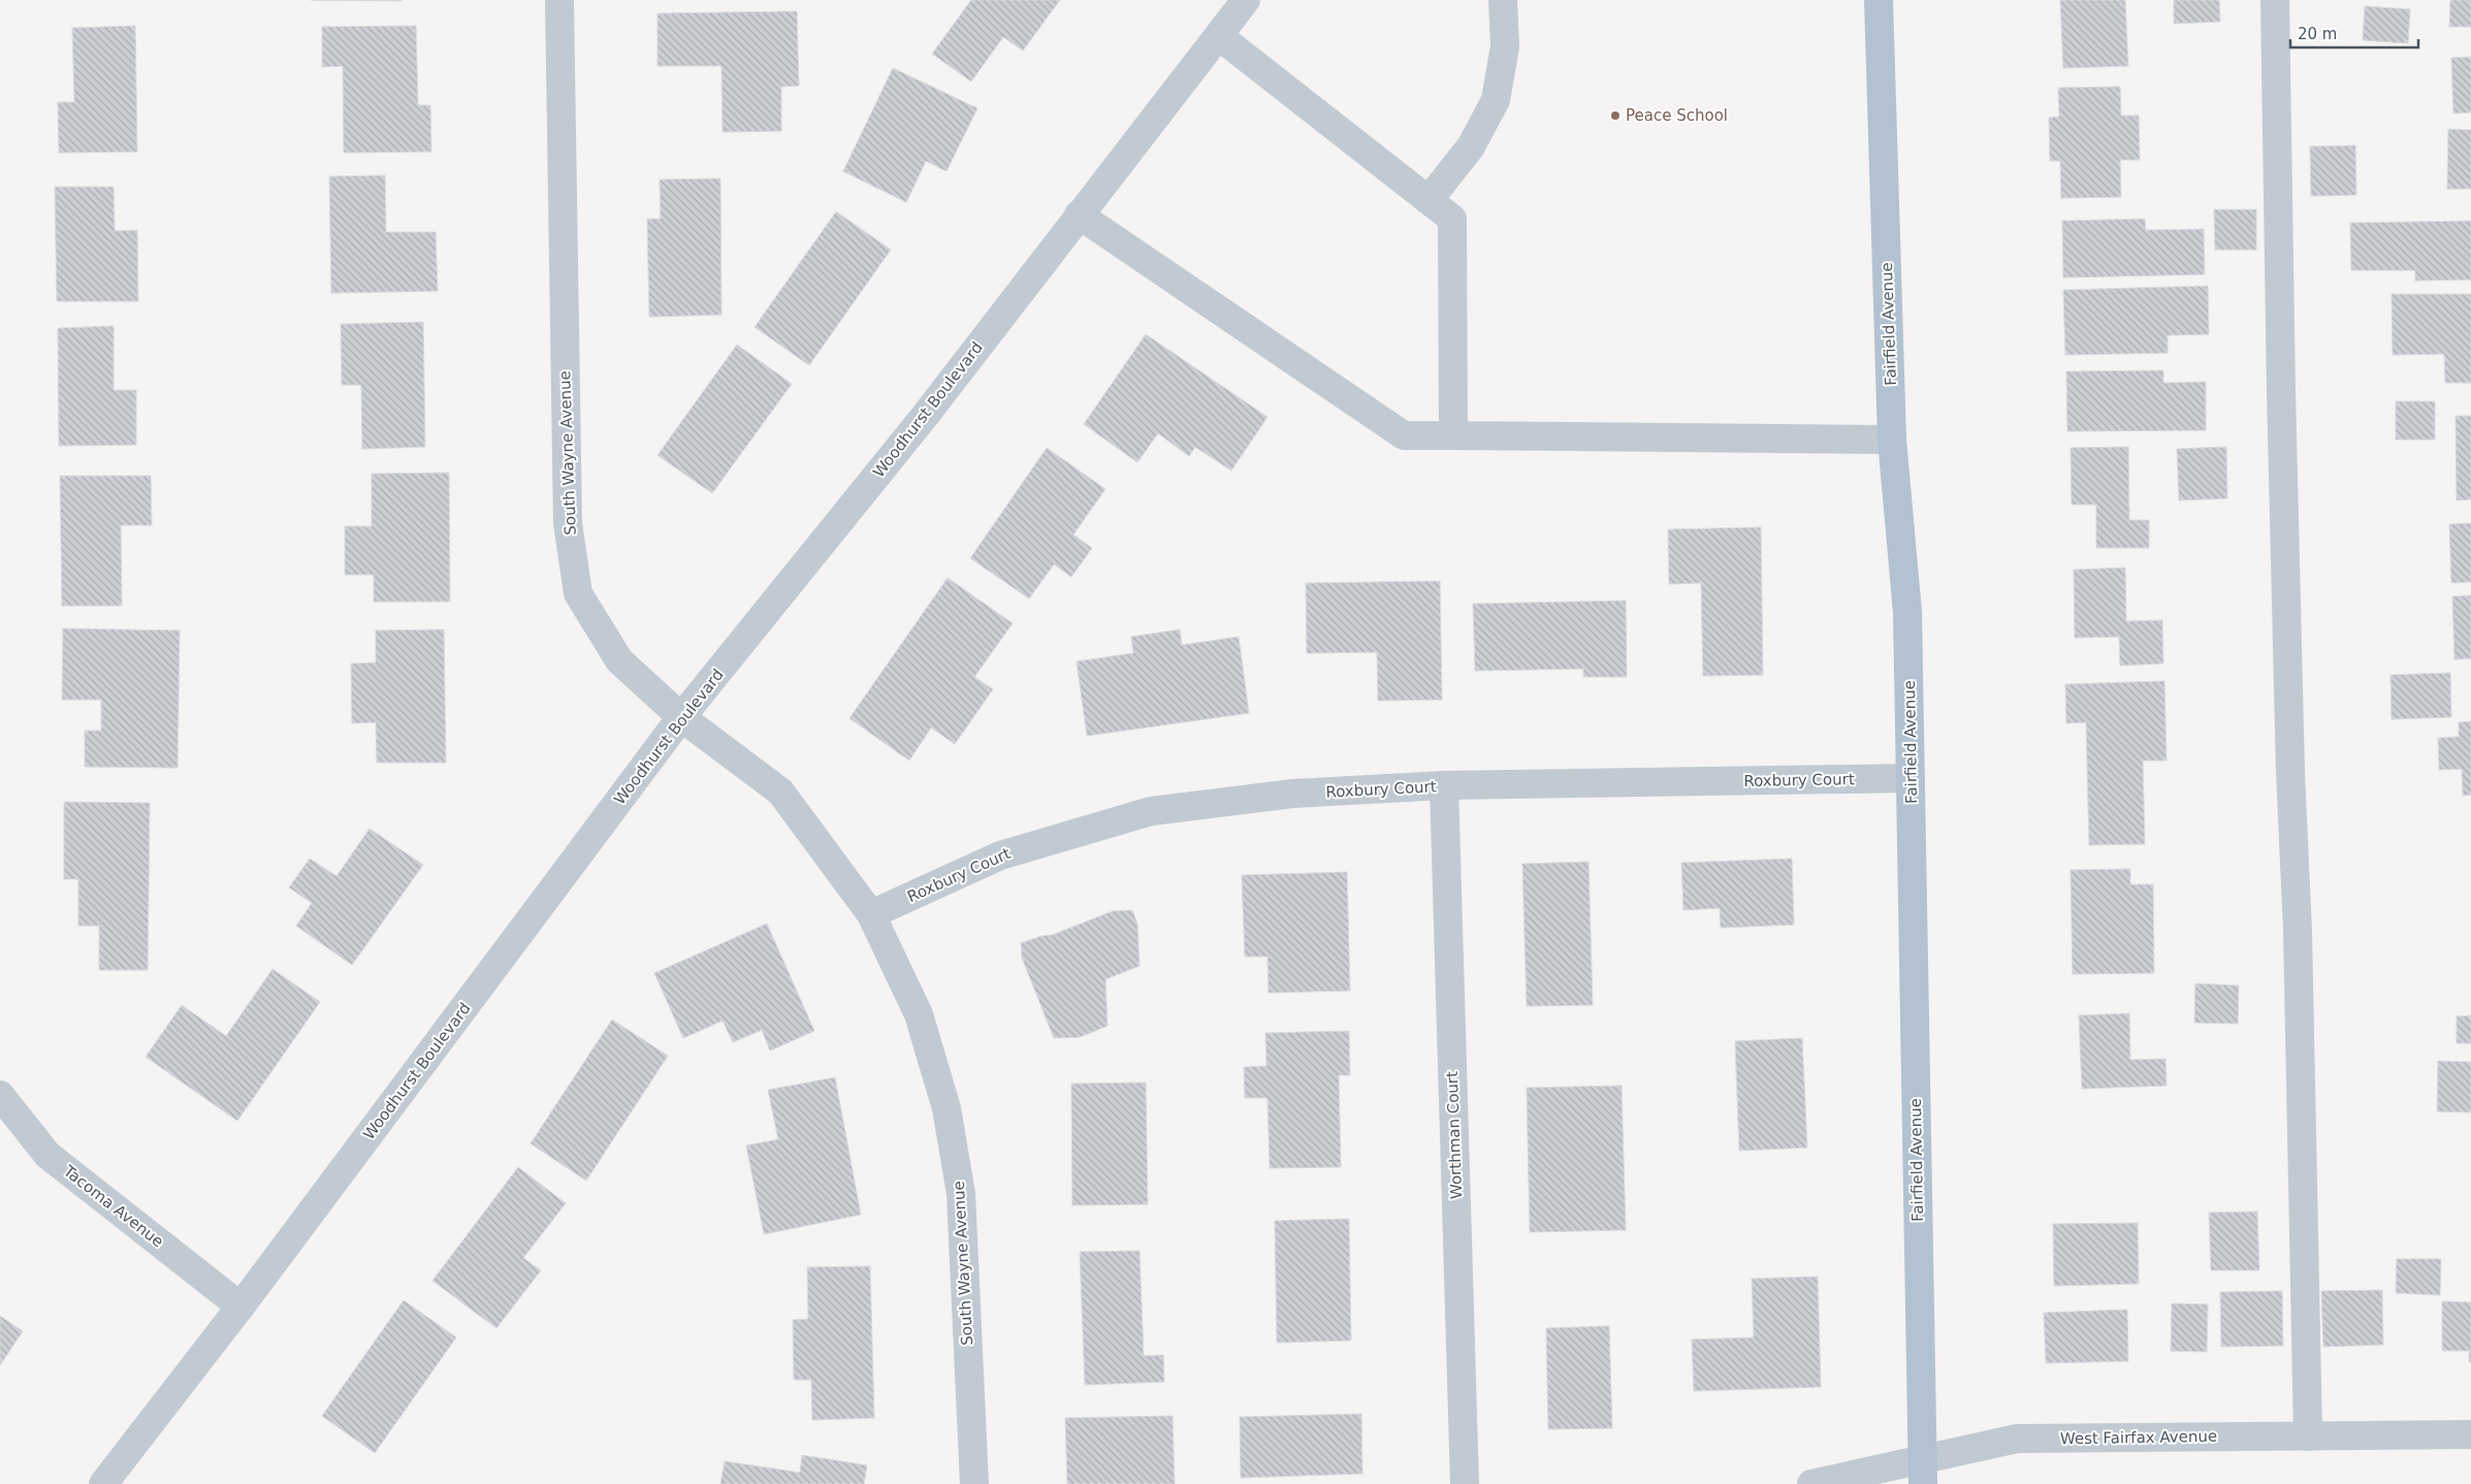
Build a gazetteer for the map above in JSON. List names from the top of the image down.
{
  "streets": {
    "main road": ["Fairfield Avenue"],
    "street": [
      "Woodhurst Boulevard",
      "South Wayne Avenue",
      "Roxbury Court",
      "Worthman Court",
      "Tacoma Avenue",
      "West Fairfax Avenue"
    ]
  },
  "crossings": [
    ["Fairfield Avenue", "Roxbury Court"],
    ["Fairfield Avenue", "West Fairfax Avenue"],
    ["Woodhurst Boulevard", "South Wayne Avenue"],
    ["Woodhurst Boulevard", "Tacoma Avenue"],
    ["South Wayne Avenue", "Roxbury Court"],
    ["Roxbury Court", "Worthman Court"]
  ],
  "places": ["Peace School"],
  "scale_bar": "20 m"
}
